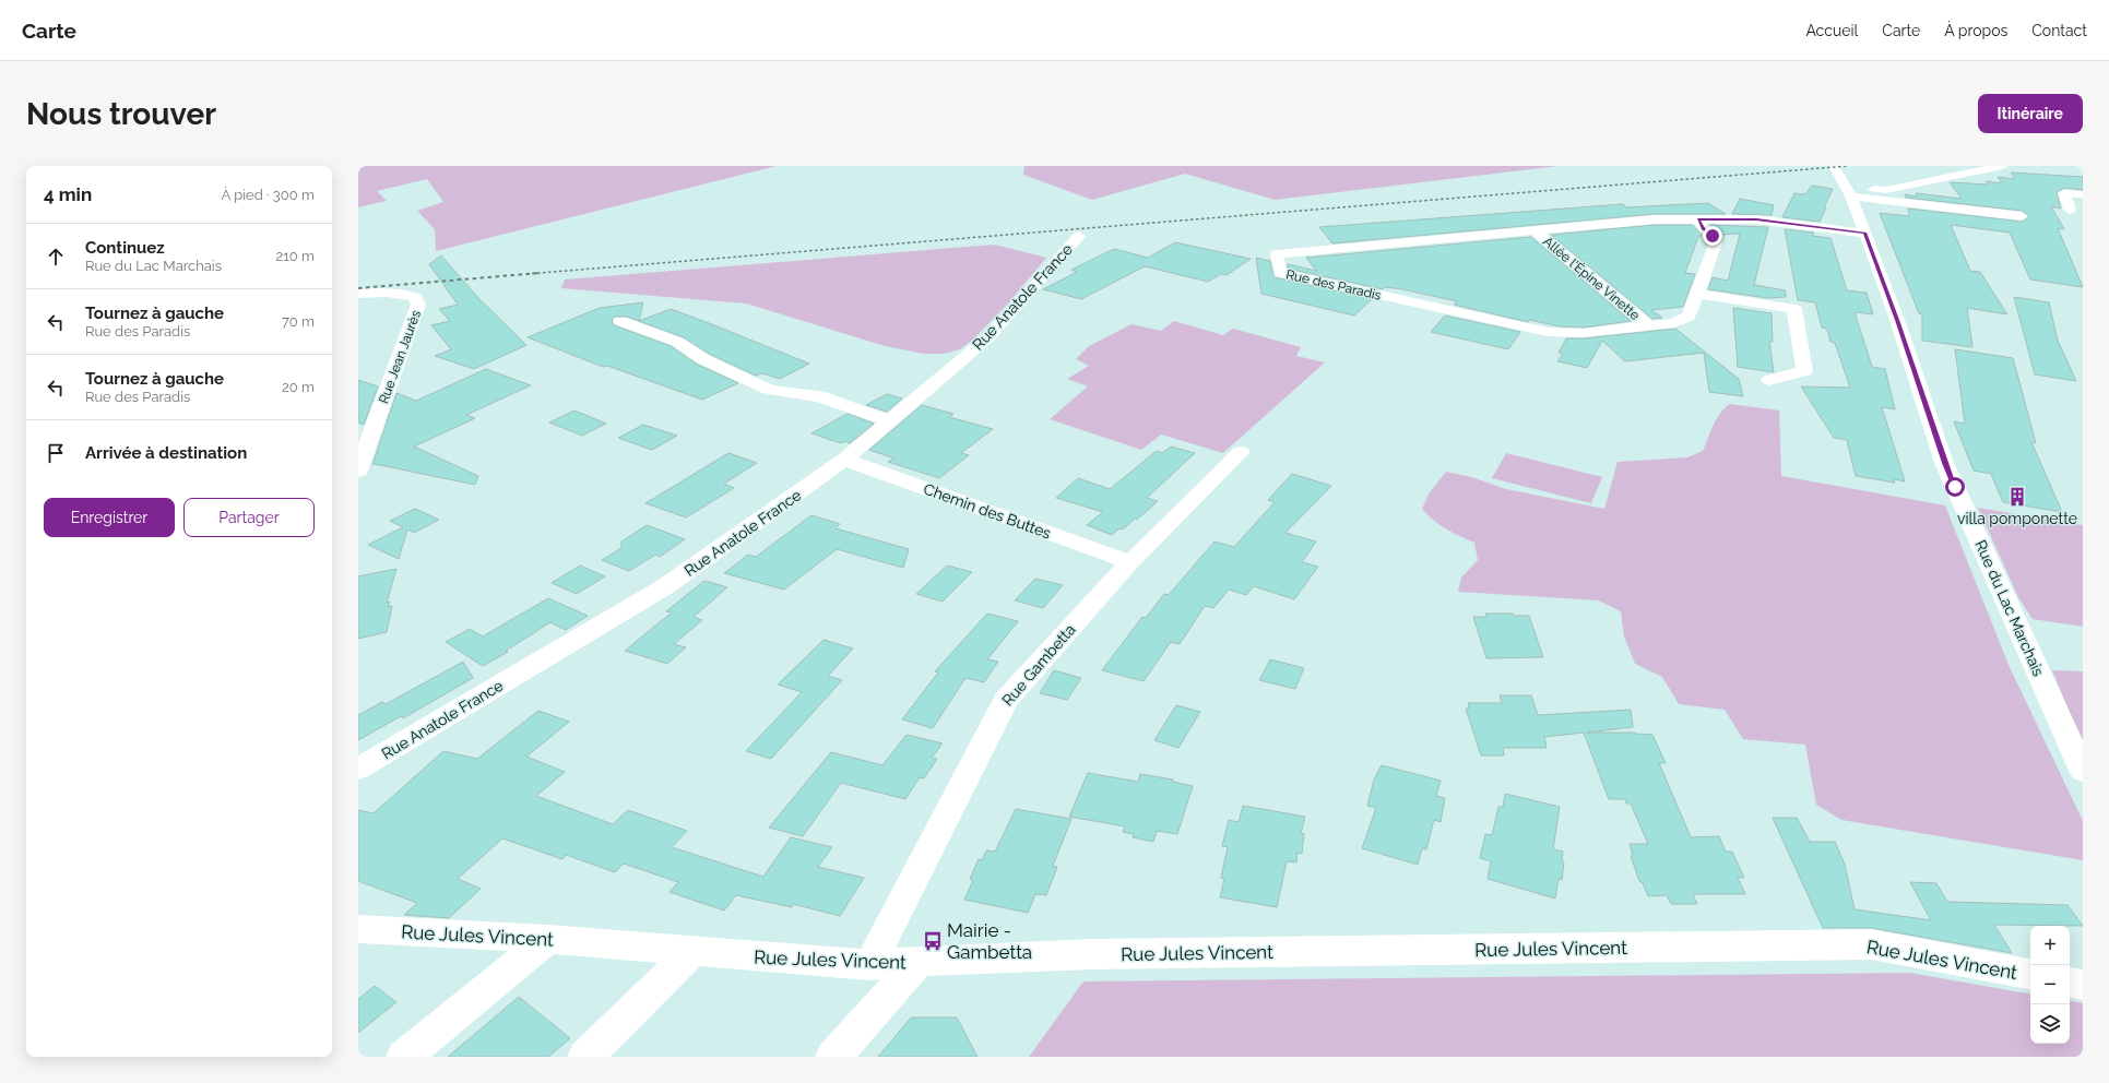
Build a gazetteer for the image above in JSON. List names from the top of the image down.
{
  "streets": {
    "street": [
      "Allée l'Épine Vinette",
      "Rue des Paradis",
      "Rue Anatole France",
      "Rue Jean Jaurès",
      "Chemin des Buttes",
      "Rue du Lac Marchais",
      "Rue Gambetta",
      "Rue Jules Vincent"
    ]
  },
  "crossings": [
    ["Allée l'Épine Vinette", "Rue des Paradis"],
    ["Rue des Paradis", "Rue du Lac Marchais"],
    ["Rue Anatole France", "Chemin des Buttes"],
    ["Chemin des Buttes", "Rue Gambetta"],
    ["Rue Gambetta", "Rue Jules Vincent"]
  ],
  "places": {
    "building": ["villa pomponette"],
    "bus stop": ["Mairie - Gambetta"]
  },
  "page": {
    "header": "Carte",
    "nav": [
      "Accueil",
      "Carte",
      "À propos",
      "Contact"
    ],
    "buttons": [
      "Itinéraire",
      ["Enregistrer", "Partager"]
    ],
    "title": "Nous trouver",
    "heading": ["4 min", "À pied · 300 m"],
    "list": [
      ["Continuez", "Rue du Lac Marchais", "210 m"],
      ["Tournez à gauche", "Rue des Paradis", "70 m"],
      ["Tournez à gauche", "Rue des Paradis", "20 m"],
      "Arrivée à destination"
    ],
    "map_buttons": ["+", "−"]
  }
}
